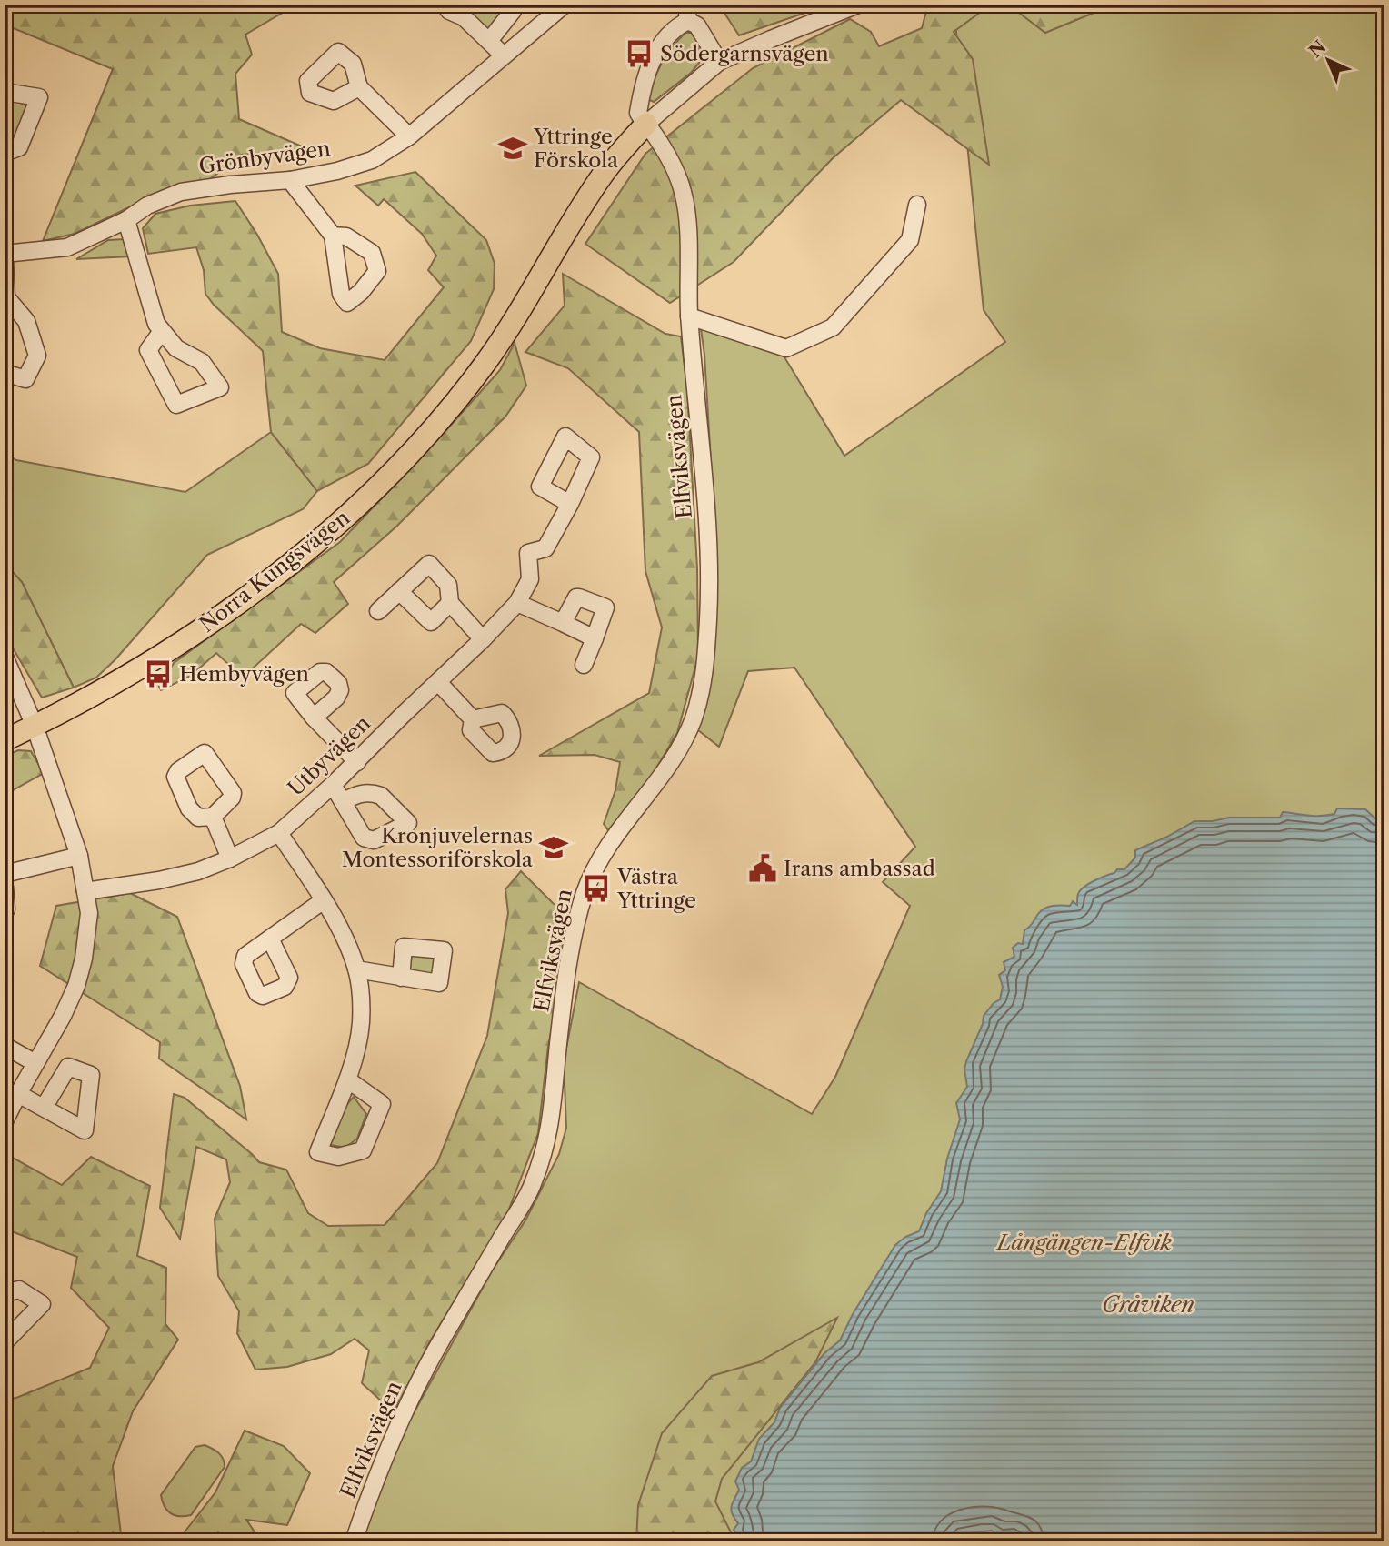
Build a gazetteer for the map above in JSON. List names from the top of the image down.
{
  "streets": {
    "main road": ["Norra Kungsvägen"],
    "street": ["Grönbyvägen", "Elfviksvägen", "Utbyvägen"]
  },
  "crossings": [
    ["Elfviksvägen", "Norra Kungsvägen"]
  ],
  "water": ["Gråviken"],
  "parks": ["Långängen-Elfvik"],
  "places": {
    "bus stop": ["Södergarnsvägen", "Hembyvägen", "Västra Yttringe"],
    "school or university": ["Yttringe Förskola", "Kronjuvelernas Montessoriförskola"],
    "public building": ["Irans ambassad"]
  },
  "north": "top left"
}
